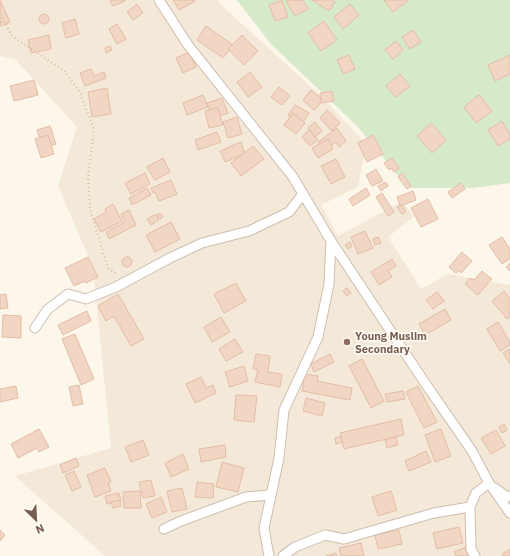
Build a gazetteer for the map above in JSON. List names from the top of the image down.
{
  "places": ["Young Muslim Secondary"],
  "north": "bottom right"
}
